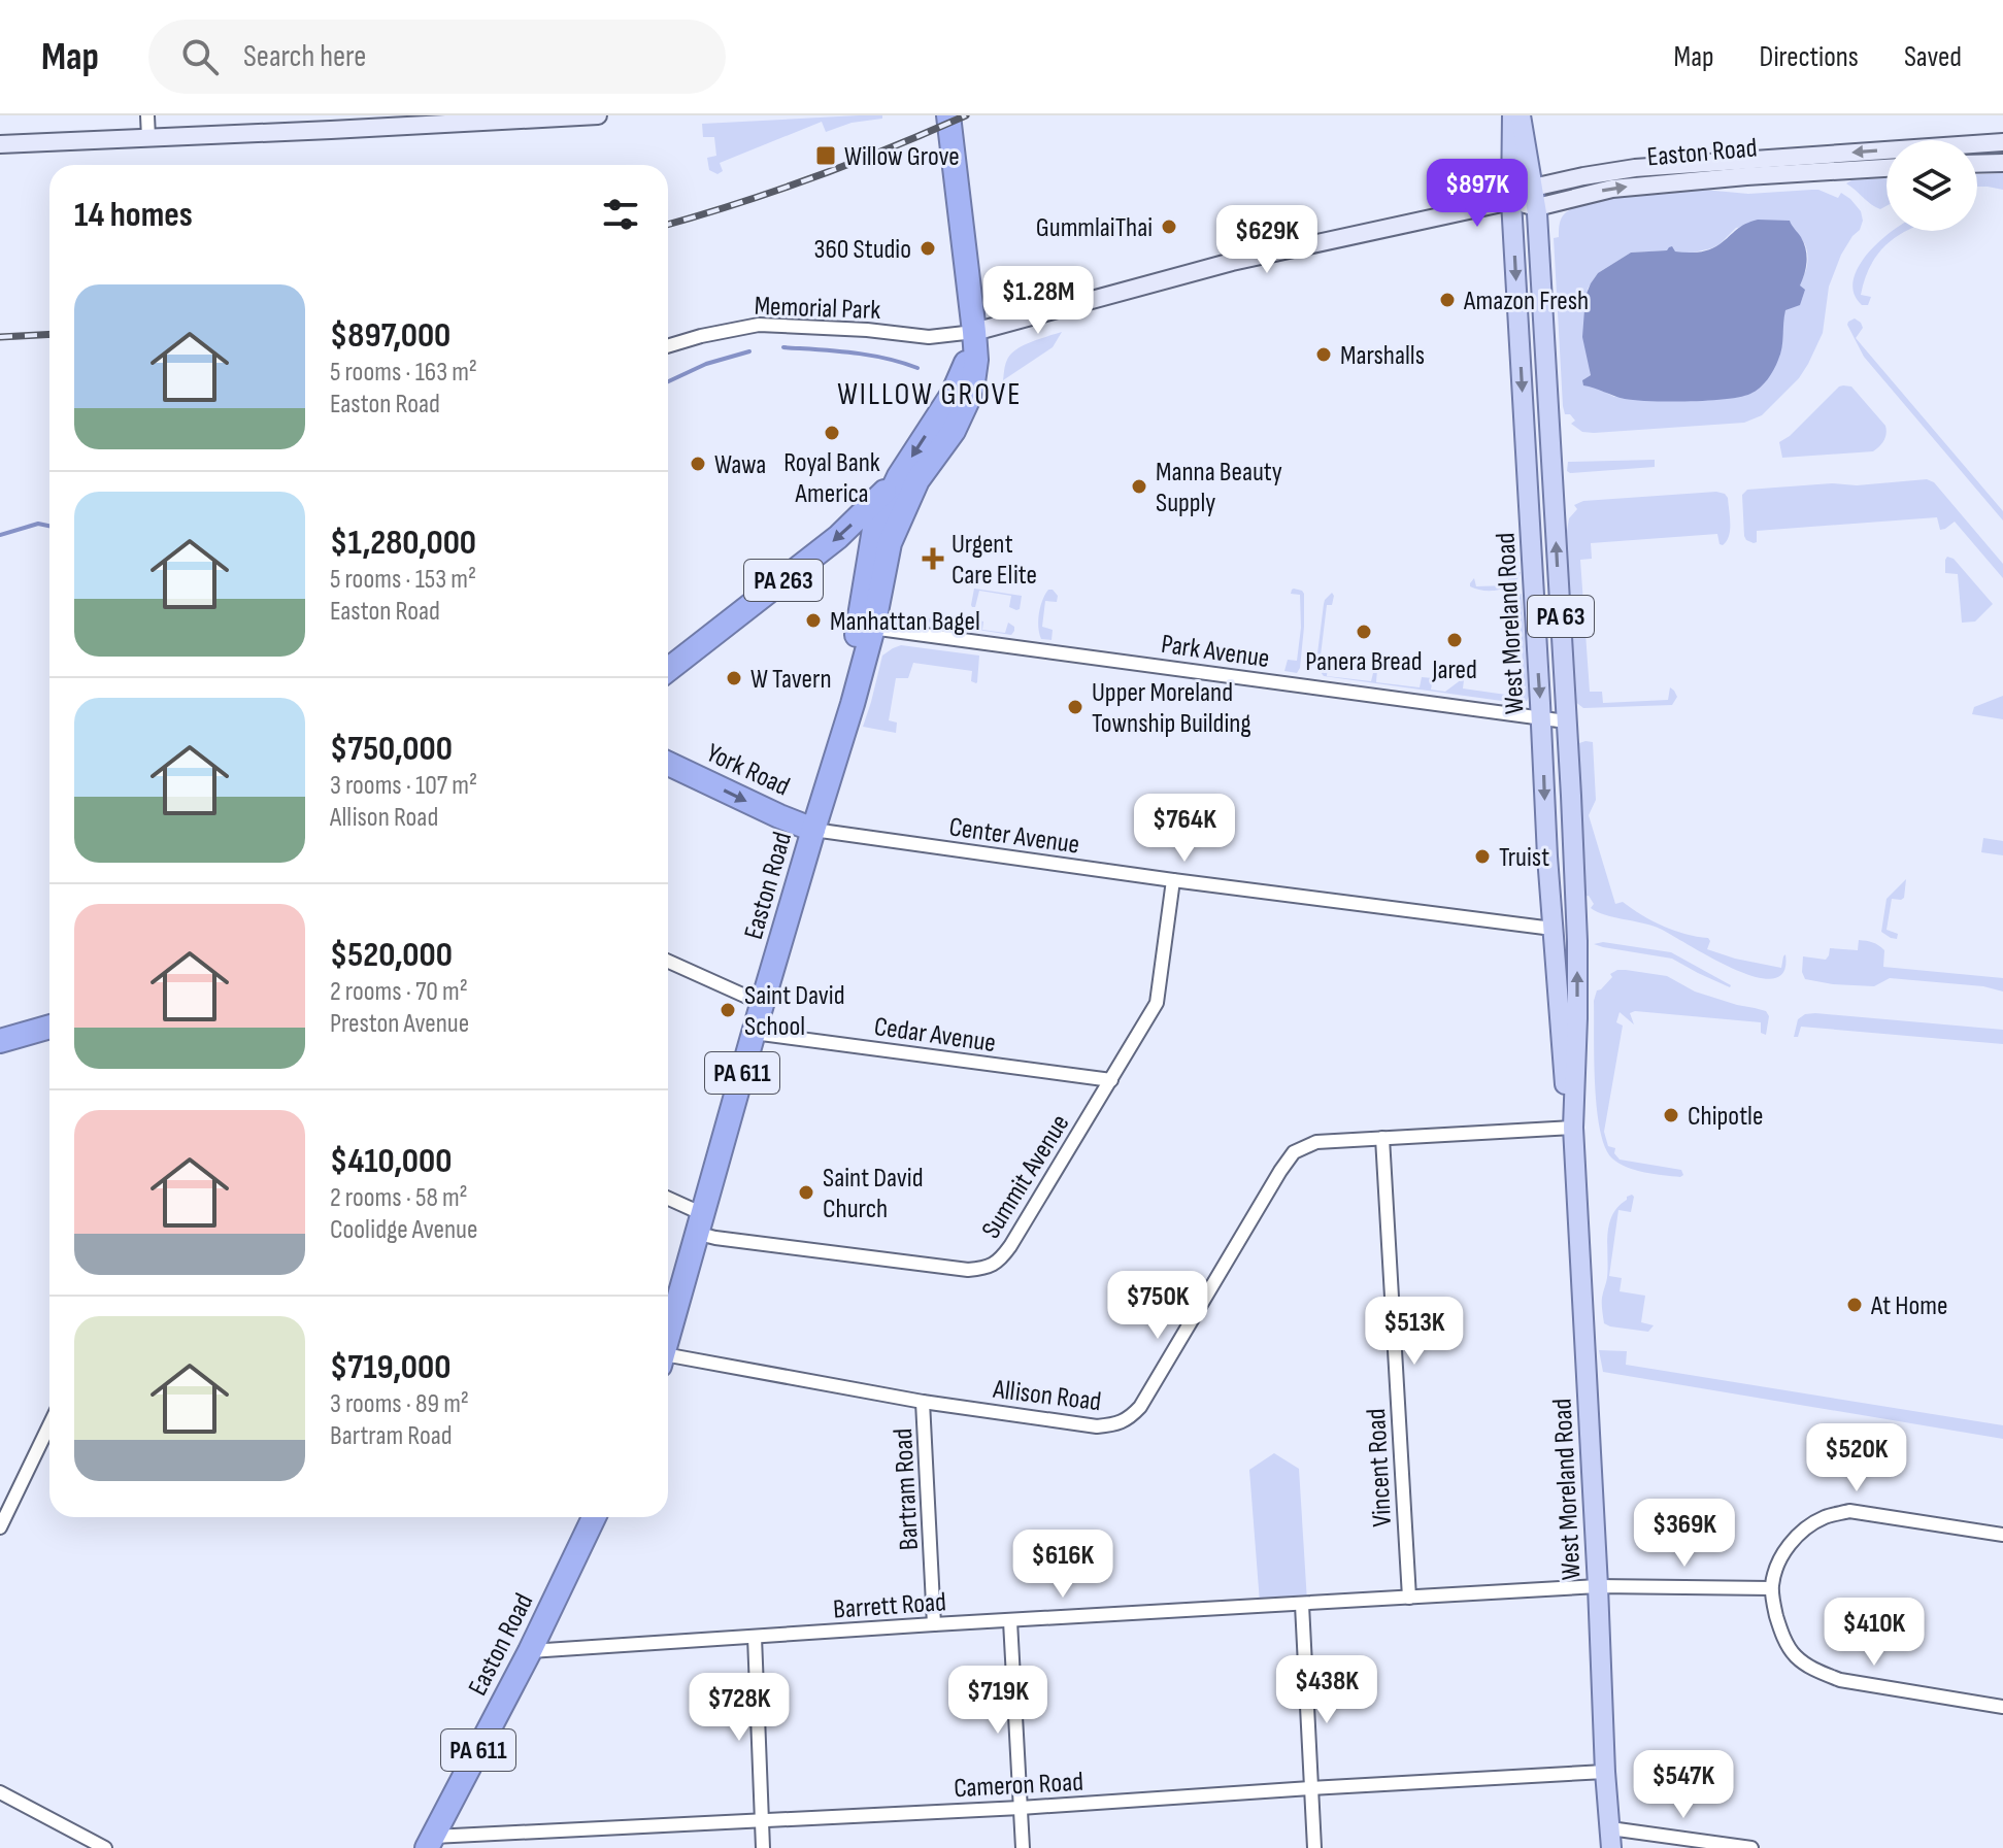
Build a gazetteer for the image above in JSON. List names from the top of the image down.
{
  "streets": {
    "highway": [
      "Easton Road",
      "PA 263",
      "York Road",
      "PA 611"
    ],
    "main road": ["PA 63", "West Moreland Road"],
    "street": [
      "Memorial Park",
      "Park Avenue",
      "Center Avenue",
      "Cedar Avenue",
      "Summit Avenue",
      "Allison Road",
      "Vincent Road",
      "Bartram Road",
      "Barrett Road",
      "Cameron Road"
    ]
  },
  "crossings": [
    ["Easton Road", "Memorial Park"],
    ["Easton Road", "PA 263"],
    ["Easton Road", "West Moreland Road"],
    ["Easton Road", "Park Avenue"],
    ["Easton Road", "York Road"],
    ["Easton Road", "Center Avenue"],
    ["Easton Road", "Cedar Avenue"],
    ["Easton Road", "PA 611"],
    ["Easton Road", "Summit Avenue"],
    ["Easton Road", "Barrett Road"],
    ["Easton Road", "Cameron Road"],
    ["Memorial Park", "PA 611"],
    ["West Moreland Road", "Park Avenue"],
    ["West Moreland Road", "Center Avenue"],
    ["West Moreland Road", "Allison Road"],
    ["West Moreland Road", "Barrett Road"],
    ["West Moreland Road", "Cameron Road"],
    ["York Road", "Center Avenue"],
    ["Center Avenue", "Summit Avenue"],
    ["Cedar Avenue", "Summit Avenue"],
    ["Allison Road", "Vincent Road"],
    ["Allison Road", "Bartram Road"],
    ["Vincent Road", "Barrett Road"],
    ["Bartram Road", "Barrett Road"]
  ],
  "one_way": ["York Road"],
  "districts": ["WILLOW GROVE"],
  "places": {
    "transit": ["Willow Grove"],
    "other": [
      "GummlaiThai",
      "360 Studio",
      "Amazon Fresh",
      "Marshalls",
      "Royal Bank America",
      "Wawa",
      "Manna Beauty Supply",
      "Manhattan Bagel",
      "Panera Bread",
      "Jared",
      "W Tavern",
      "Upper Moreland Township Building",
      "Truist",
      "Saint David School",
      "Chipotle",
      "Saint David Church",
      "At Home"
    ],
    "health": ["Urgent Care Elite"]
  },
  "page": {
    "header": "Map",
    "search": "Search here",
    "nav": ["Map", "Directions", "Saved"],
    "price": [
      "$897K",
      "$629K",
      "$1.28M",
      "$764K",
      "$750K",
      "$513K",
      "$520K",
      "$369K",
      "$616K",
      "$410K",
      "$438K",
      "$719K",
      "$728K",
      "$547K"
    ],
    "heading": "14 homes",
    "list": [
      {
        "name": "$897,000",
        "note": "5 rooms · 163 m² · Easton Road"
      },
      {
        "name": "$1,280,000",
        "note": "5 rooms · 153 m² · Easton Road"
      },
      {
        "name": "$750,000",
        "note": "3 rooms · 107 m² · Allison Road"
      },
      {
        "name": "$520,000",
        "note": "2 rooms · 70 m² · Preston Avenue"
      },
      {
        "name": "$410,000",
        "note": "2 rooms · 58 m² · Coolidge Avenue"
      },
      {
        "name": "$719,000",
        "note": "3 rooms · 89 m² · Bartram Road"
      }
    ]
  }
}
